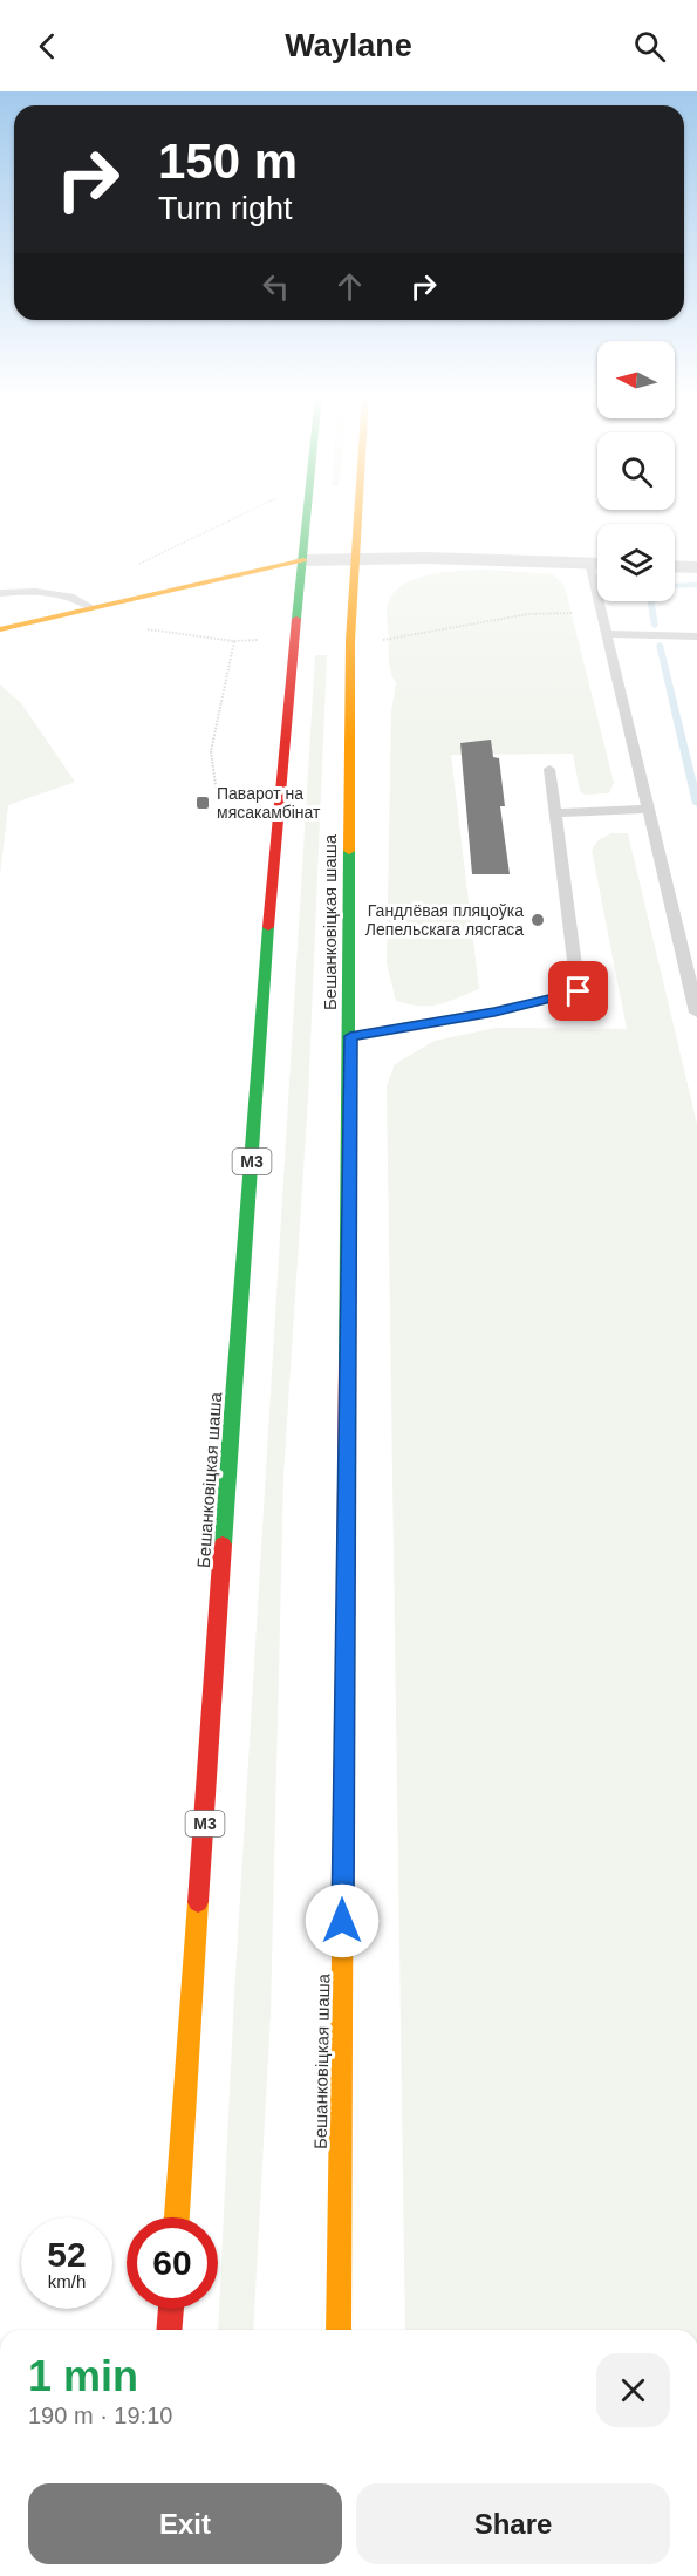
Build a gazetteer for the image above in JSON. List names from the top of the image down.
{
  "streets": {
    "main road": ["Бешанковіцкая шаша", "М3"]
  },
  "places": {
    "transit": ["Паварот на мясакамбінат"],
    "other": ["Гандлёвая пляцоўка Лепельскага лясгаса"]
  },
  "north": "left",
  "page": {
    "header": "Waylane",
    "turn": ["150 m", "Turn right"],
    "speed": "52 km/h",
    "limit": "60",
    "heading": ["1 min", "190 m · 19:10"],
    "buttons": ["Exit", "Share"]
  }
}
